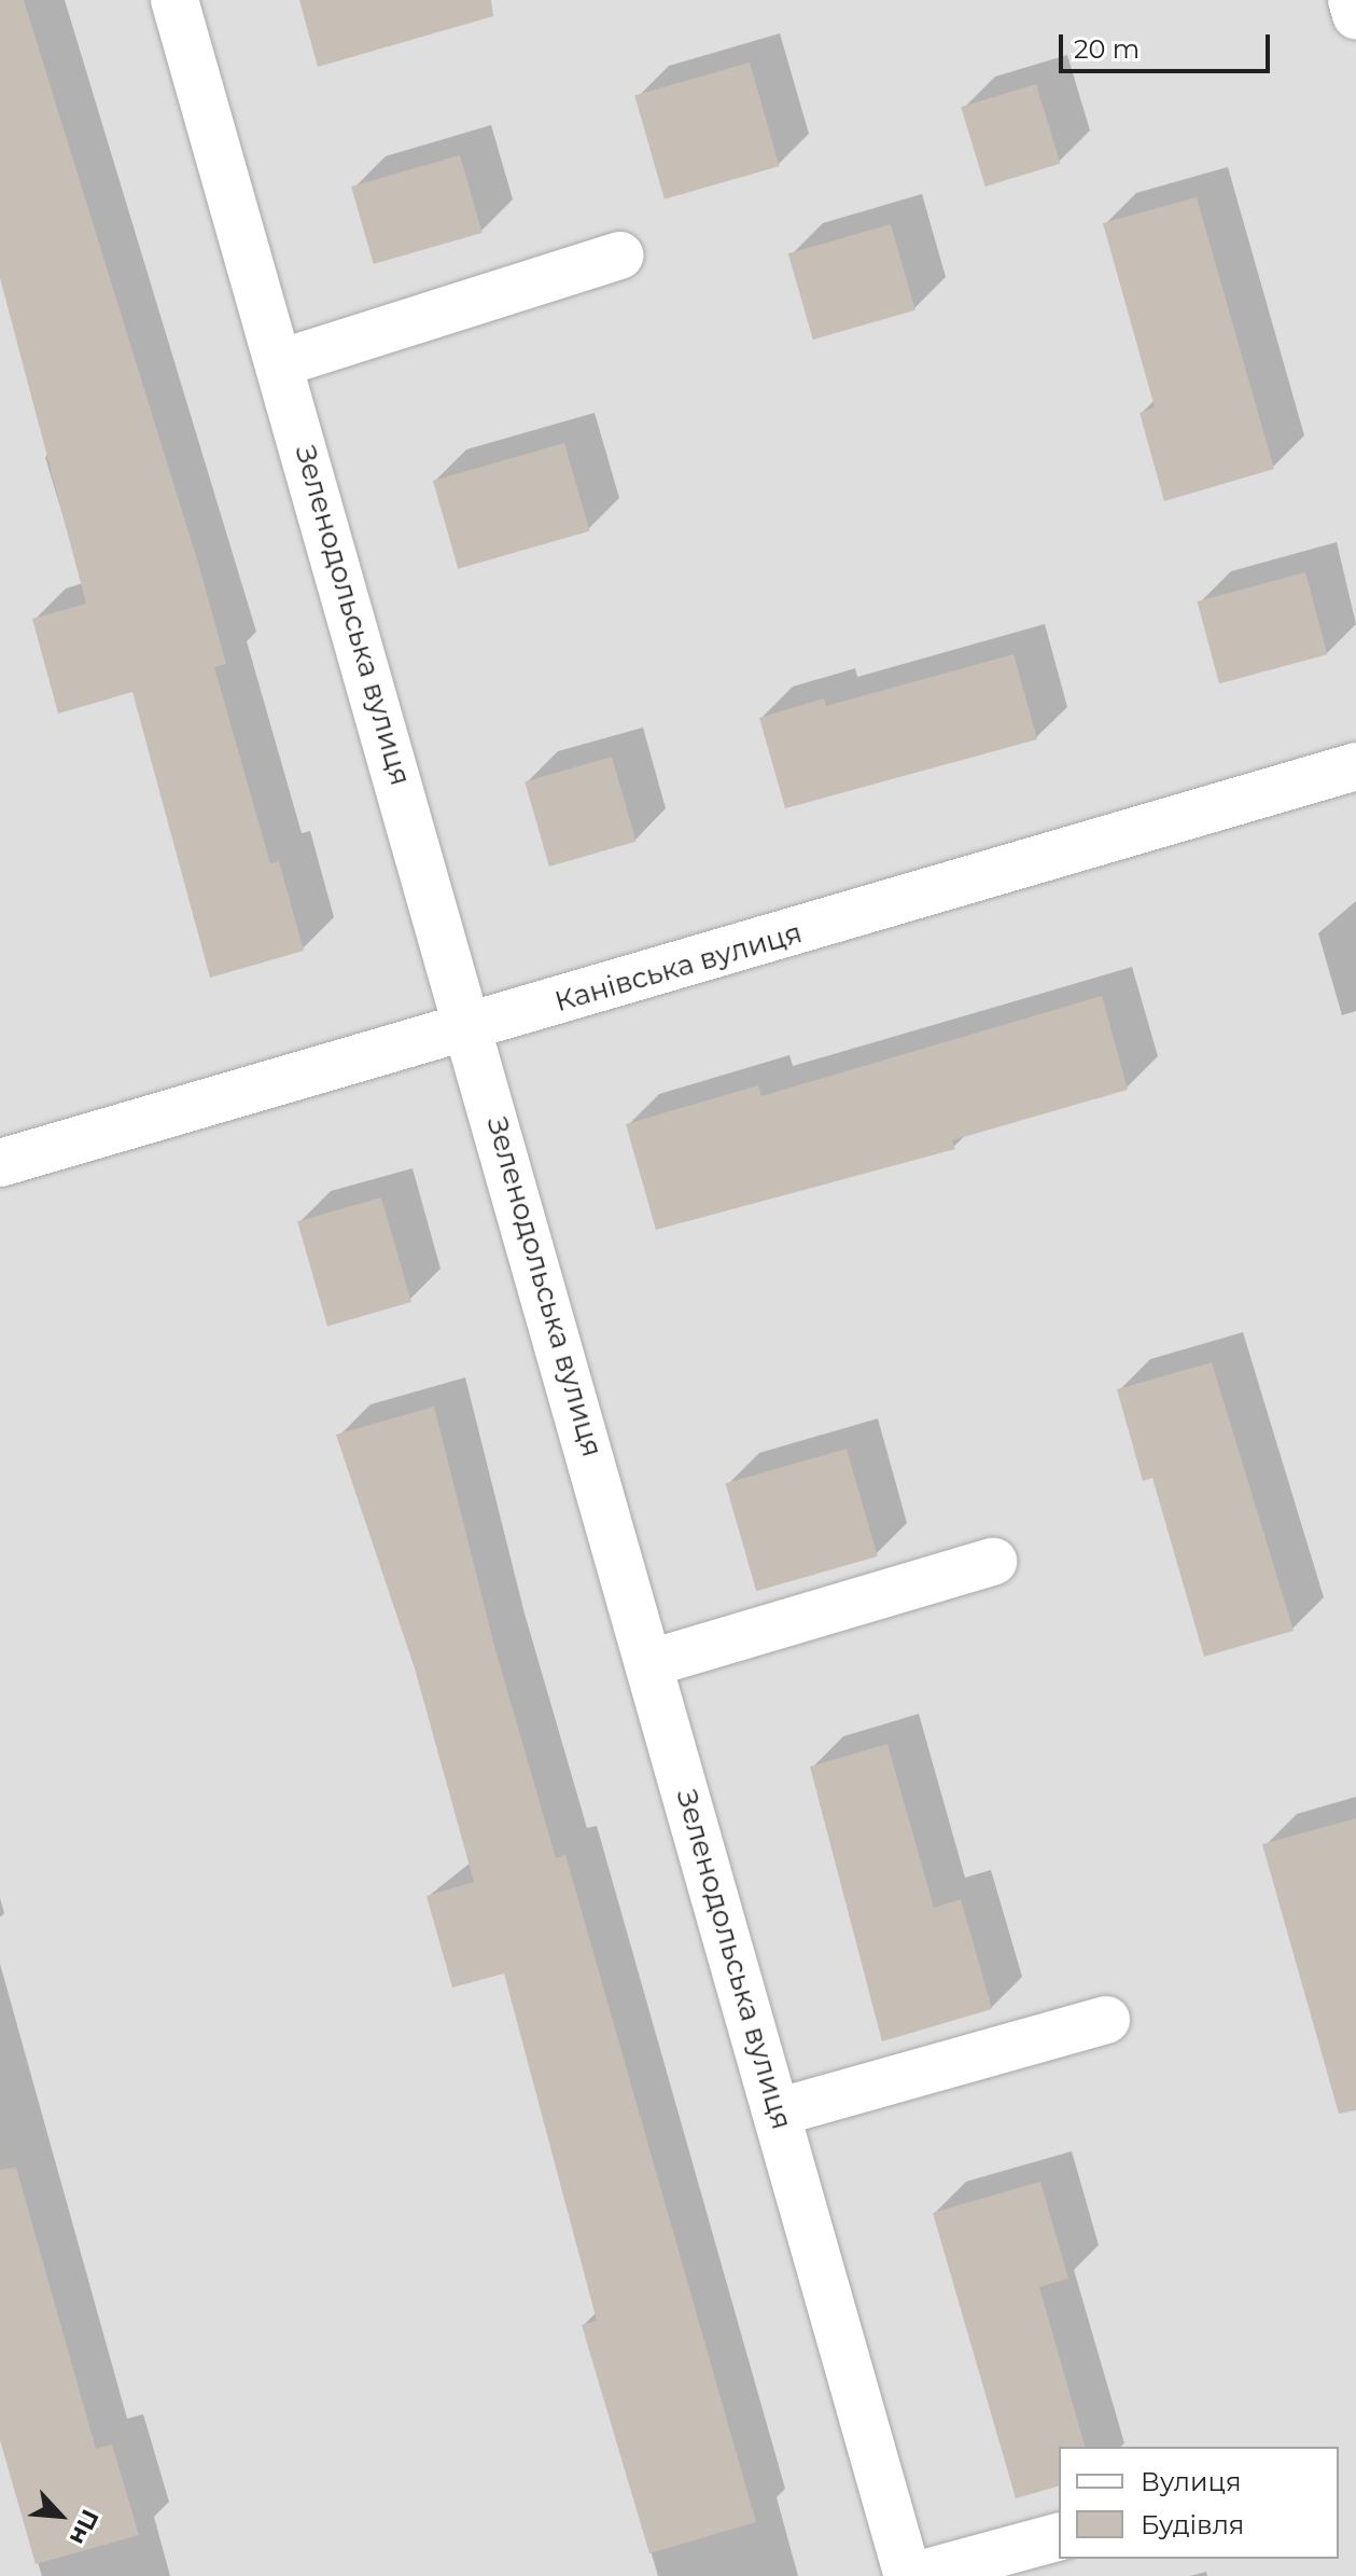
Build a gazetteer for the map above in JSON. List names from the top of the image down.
{
  "streets": {
    "street": ["Зеленодольська вулиця", "Канівська вулиця"]
  },
  "crossings": [
    ["Зеленодольська вулиця", "Канівська вулиця"]
  ],
  "legend": ["Вулиця", "Будівля"],
  "scale_bar": "20 m",
  "north": "bottom right"
}
